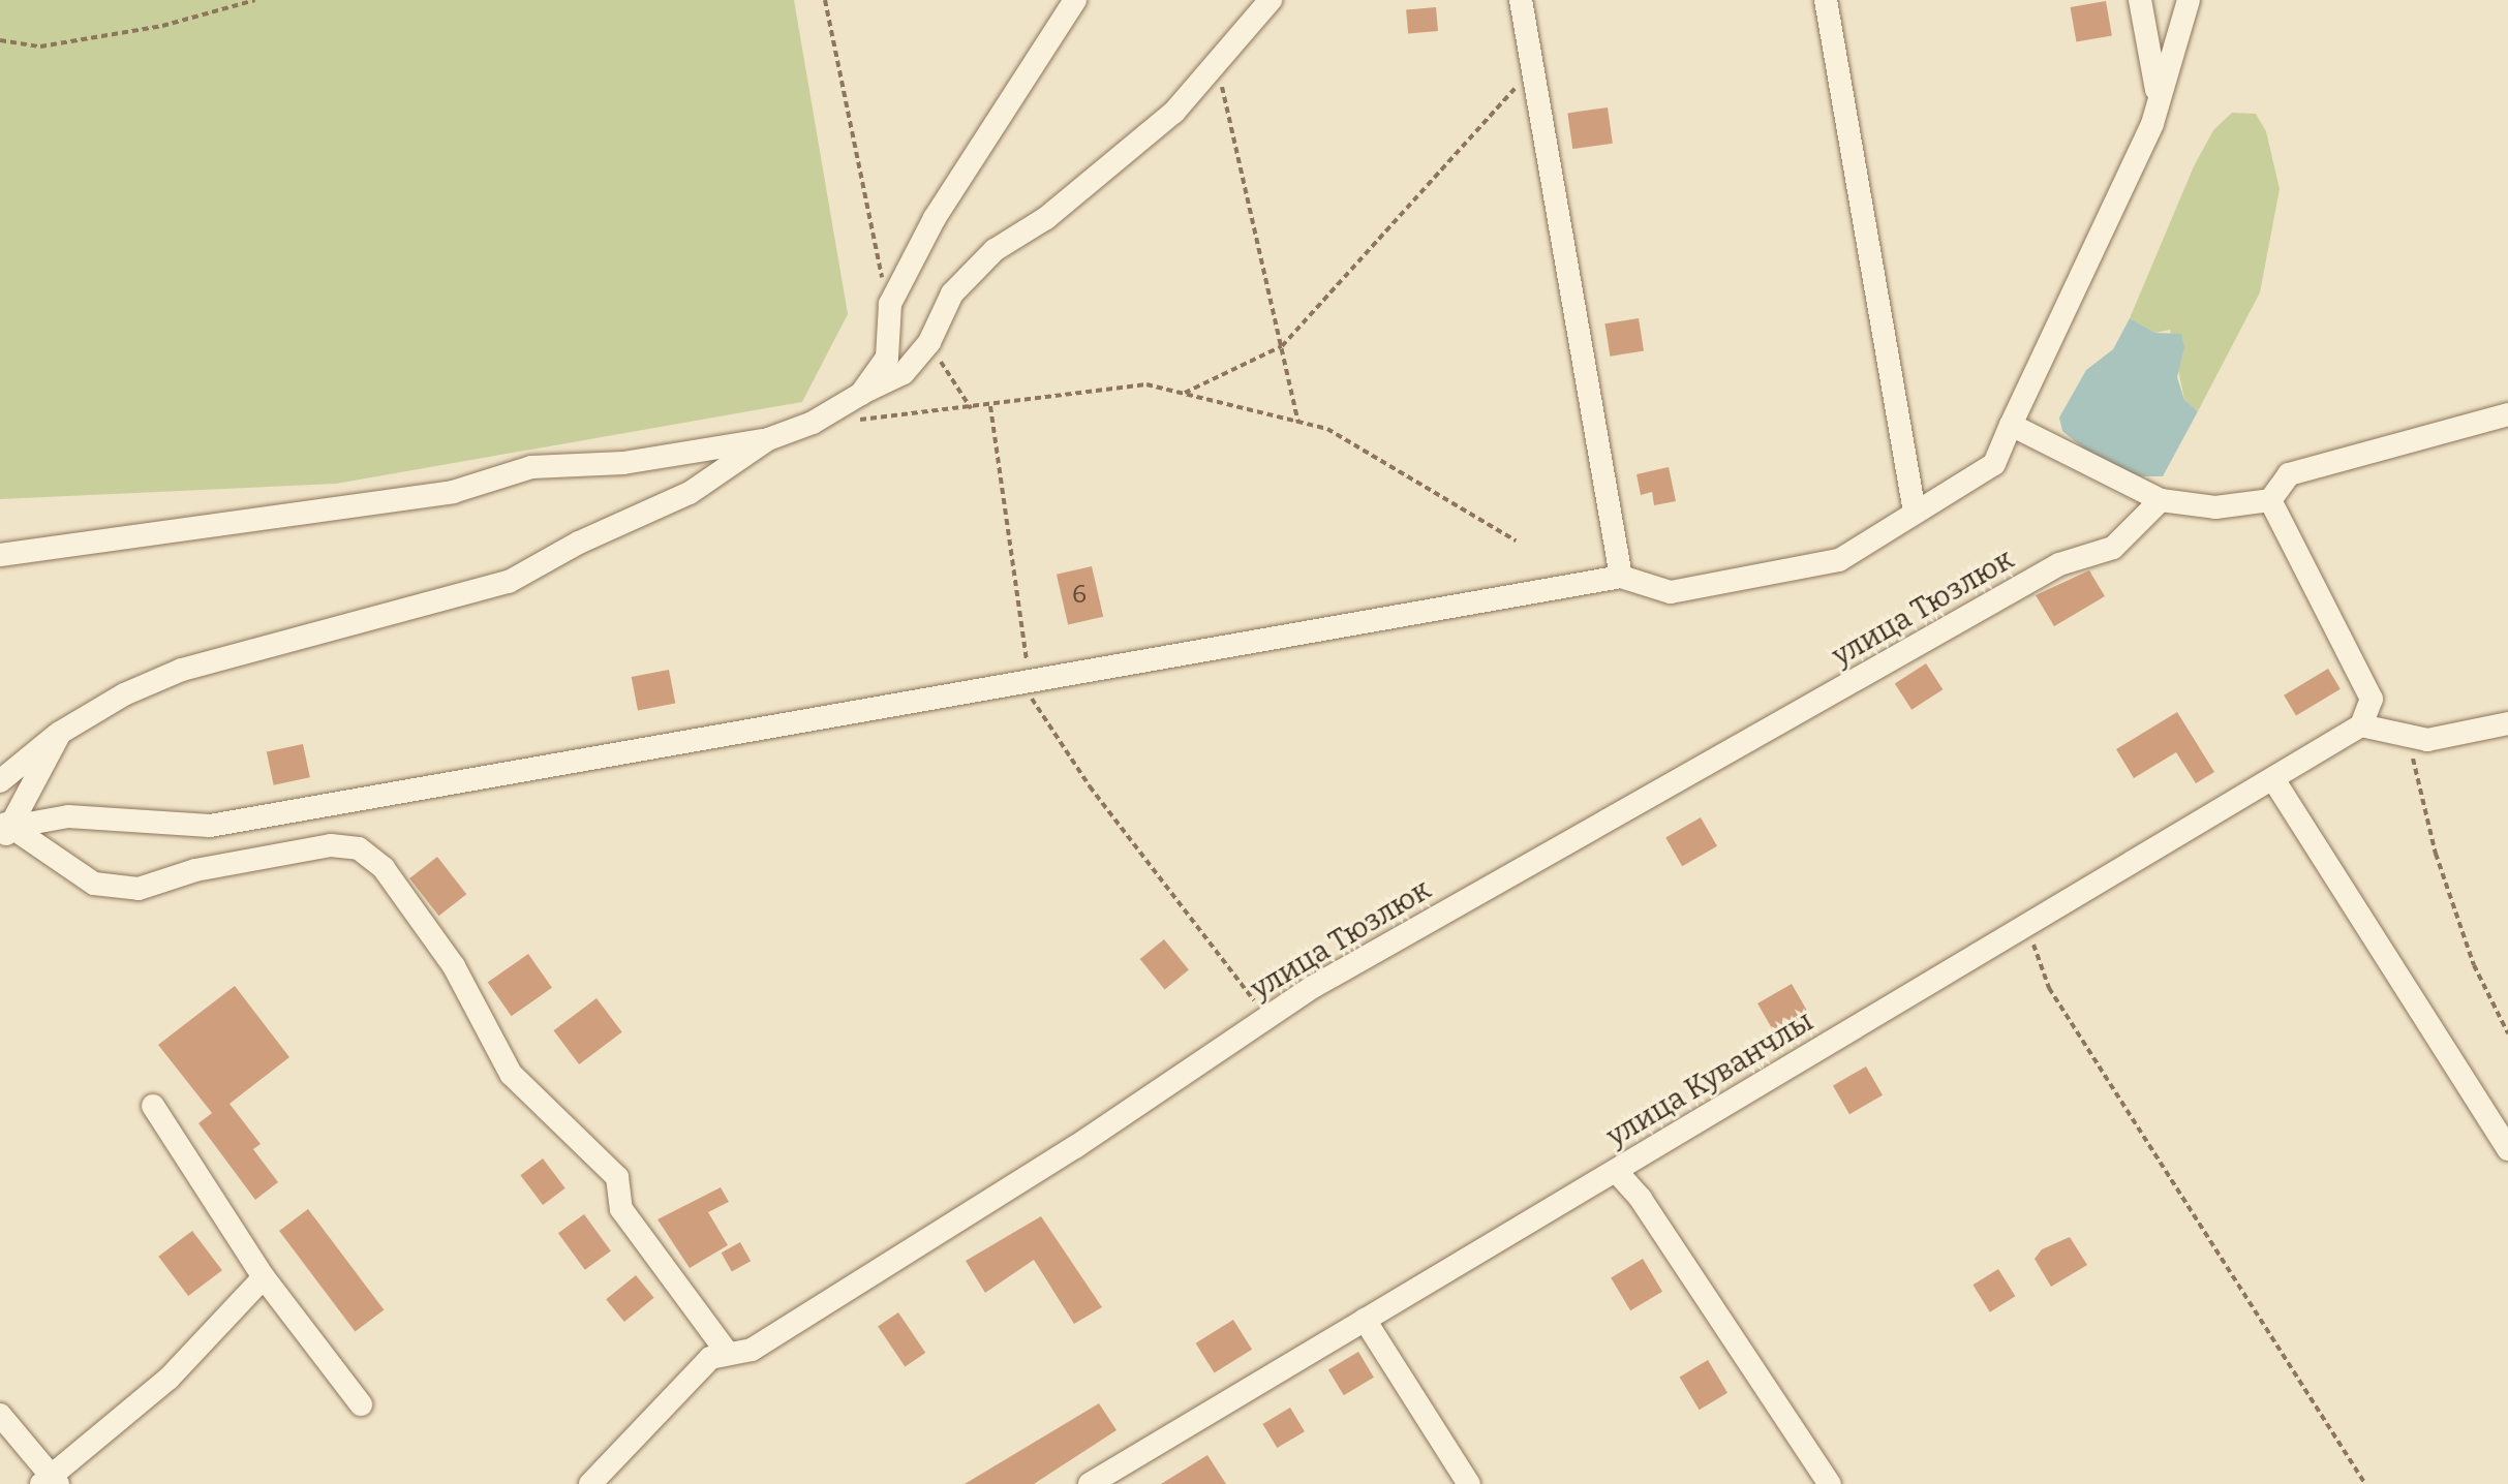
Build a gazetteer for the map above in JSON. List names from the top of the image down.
{
  "streets": {
    "street": ["улица Тюзлюк", "улица Куванчлы"]
  },
  "house_numbers": ["6"]
}
